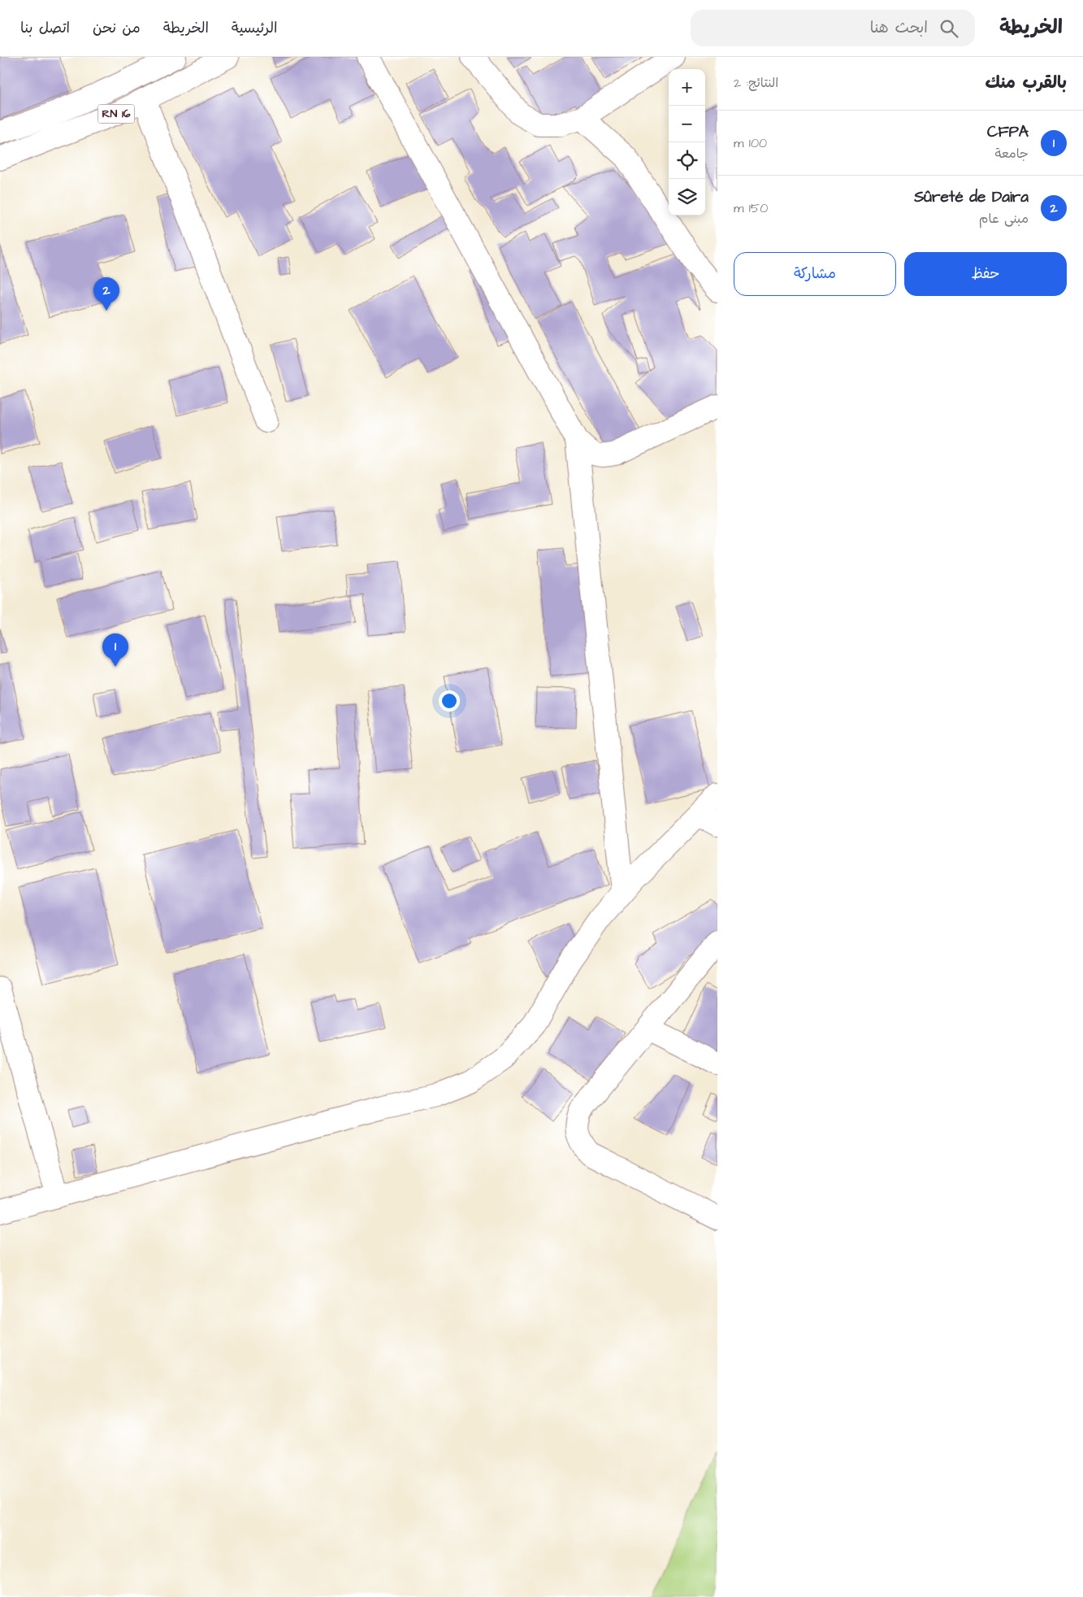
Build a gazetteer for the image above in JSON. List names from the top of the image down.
{
  "streets": {
    "street": ["RN 16"]
  },
  "page": {
    "header": "الخريطة",
    "search": "ابحث هنا",
    "nav": [
      "الرئيسية",
      "الخريطة",
      "من نحن",
      "اتصل بنا"
    ],
    "heading": ["بالقرب منك", "النتائج: 2"],
    "map_buttons": ["+", "−"],
    "list": [
      {
        "mark": "1",
        "name": "CFPA",
        "note": "جامعة",
        "value": "100 m"
      },
      {
        "mark": "2",
        "name": "Sûreté de Daira",
        "note": "مبنى عام",
        "value": "150 m"
      }
    ],
    "buttons": ["حفظ", "مشاركة"],
    "pins": ["2", "1"]
  }
}
